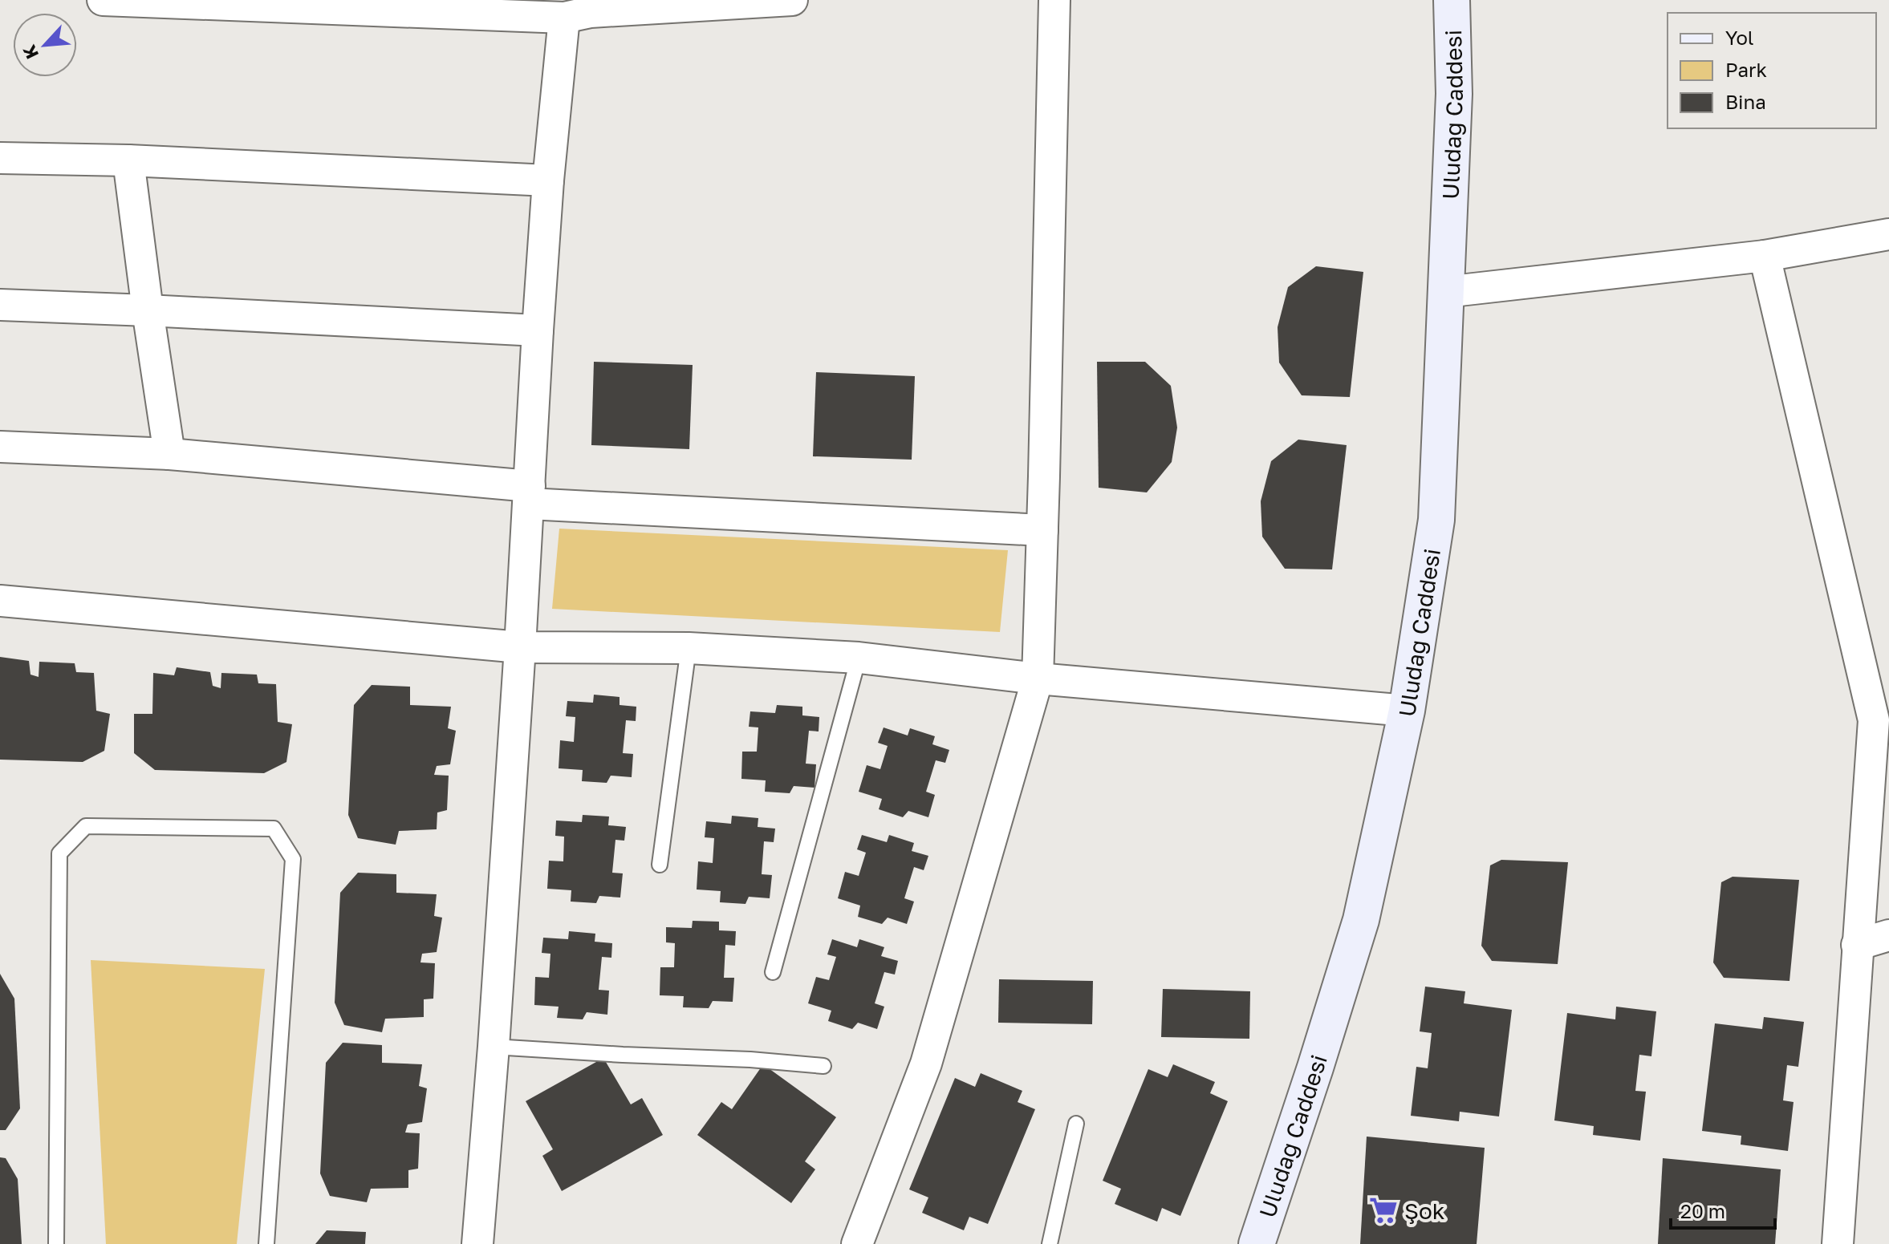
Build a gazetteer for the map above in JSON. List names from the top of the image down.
{
  "streets": {
    "street": ["Uludağ Caddesi"]
  },
  "places": {
    "supermarket": ["Şok"]
  },
  "legend": ["Yol", "Park", "Bina"],
  "scale_bar": "20 m",
  "north": "bottom left"
}
